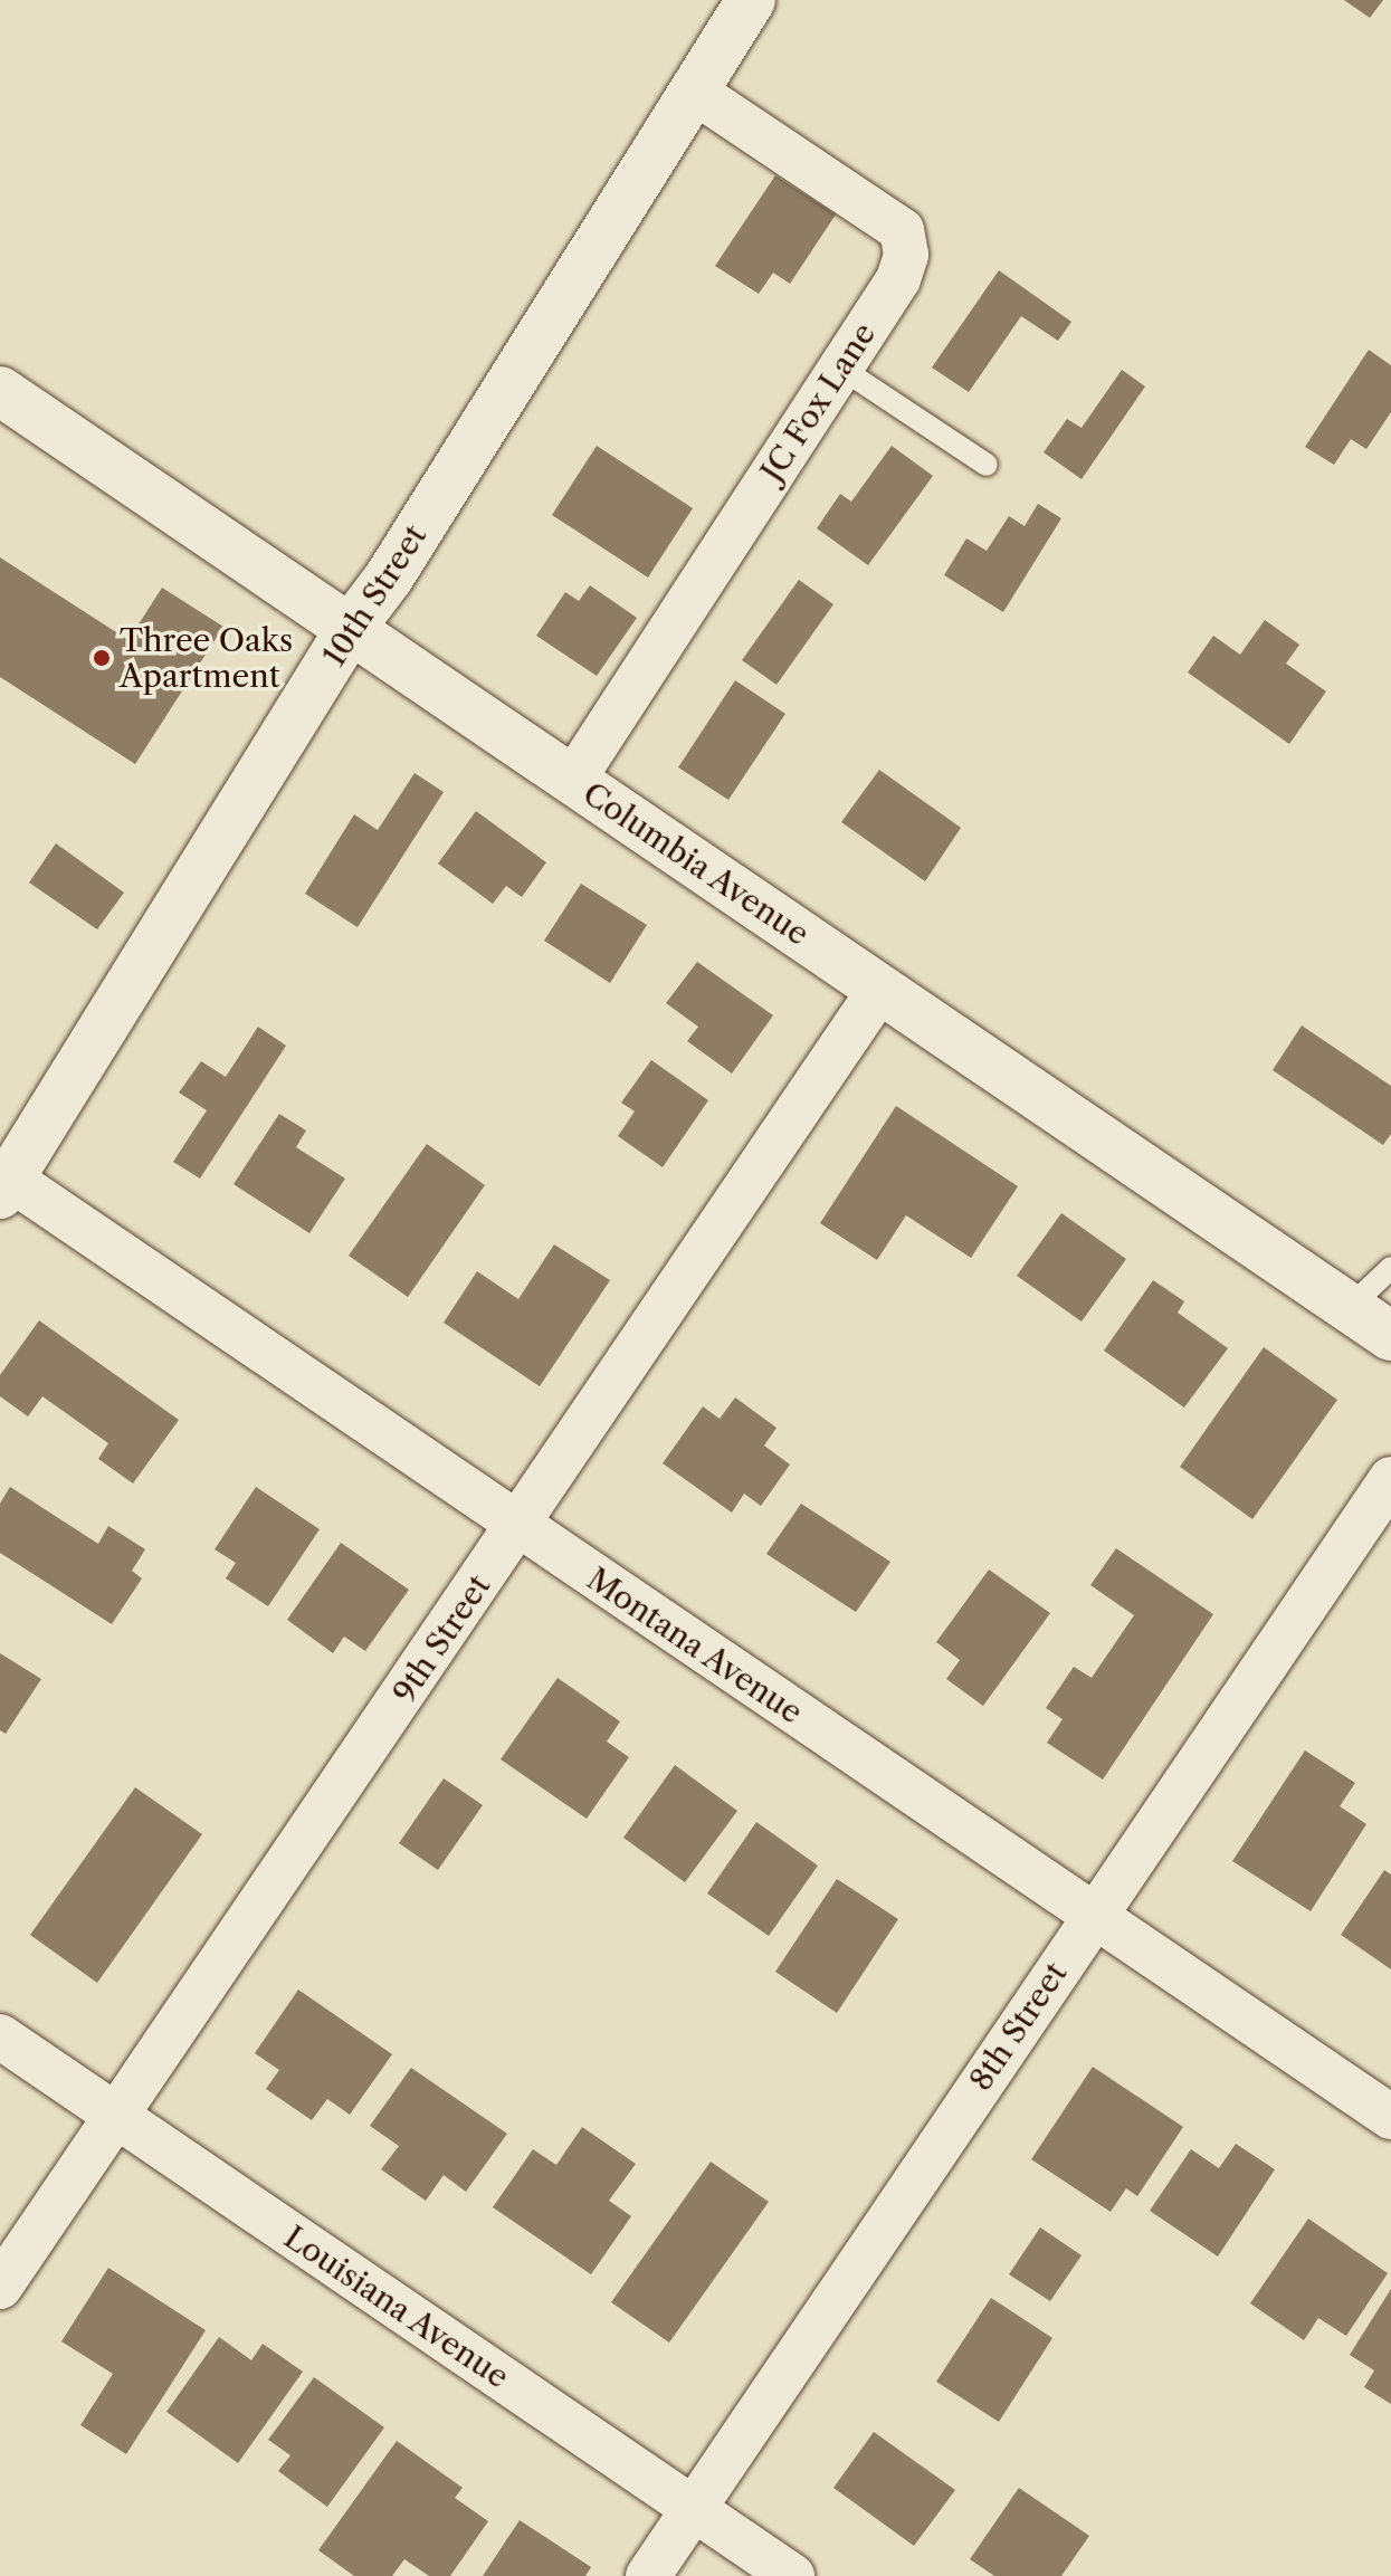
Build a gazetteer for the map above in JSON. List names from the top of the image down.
{
  "streets": {
    "street": [
      "JC Fox Lane",
      "10th Street",
      "Columbia Avenue",
      "9th Street",
      "Montana Avenue",
      "8th Street",
      "Louisiana Avenue"
    ]
  },
  "crossings": [
    ["JC Fox Lane", "10th Street"],
    ["JC Fox Lane", "Columbia Avenue"],
    ["10th Street", "Columbia Avenue"],
    ["10th Street", "Montana Avenue"],
    ["Columbia Avenue", "9th Street"],
    ["9th Street", "Montana Avenue"],
    ["9th Street", "Louisiana Avenue"],
    ["Montana Avenue", "8th Street"],
    ["8th Street", "Louisiana Avenue"]
  ],
  "places": ["Three Oaks Apartment"]
}
